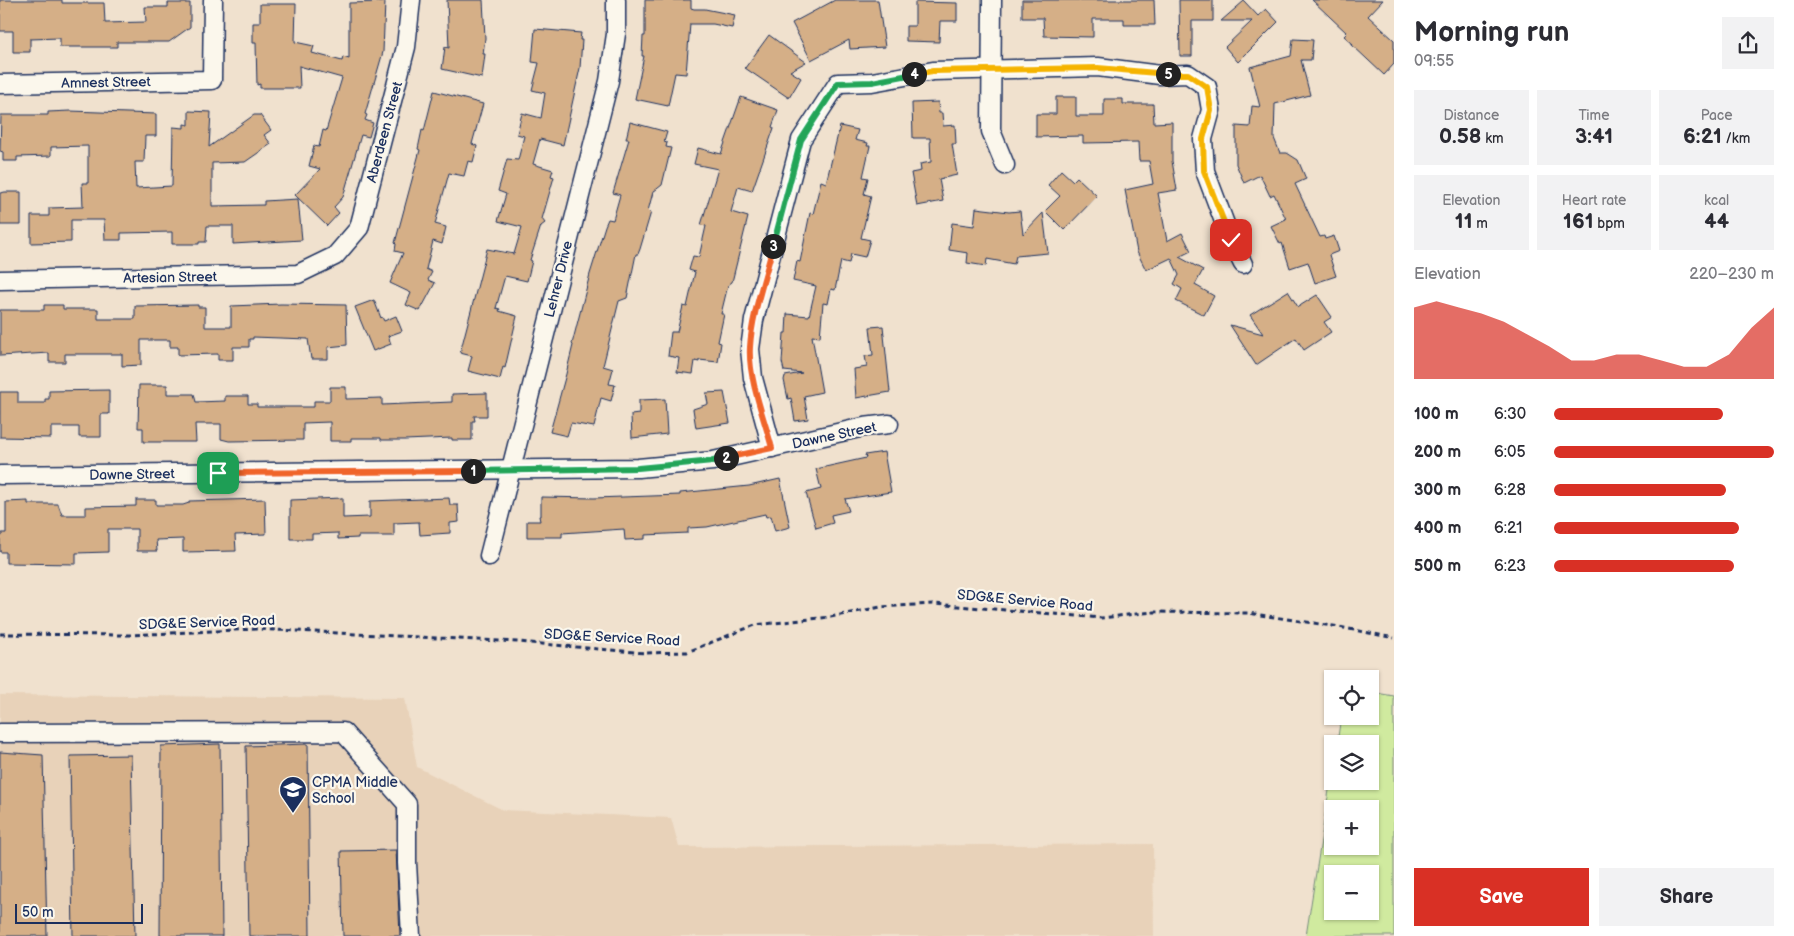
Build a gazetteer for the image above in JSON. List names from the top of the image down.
{
  "streets": {
    "street": [
      "Amnest Street",
      "Aberdeen Street",
      "Artesian Street",
      "Lehrer Drive",
      "Dawne Street"
    ],
    "path": ["SDG&E Service Road"]
  },
  "crossings": [
    ["Aberdeen Street", "Artesian Street"],
    ["Lehrer Drive", "Dawne Street"]
  ],
  "places": {
    "school or university": ["CPMA Middle School"]
  },
  "scale_bar": "50 m",
  "page": {
    "heading": ["Morning run", "09:55"],
    "pins": [
      "4",
      "5",
      "3",
      "2",
      "1"
    ],
    "stats": [
      ["Distance", "0.58 km"],
      ["Time", "3:41"],
      ["Pace", "6:21 /km"],
      ["Elevation", "11 m"],
      ["Heart rate", "161 bpm"],
      ["kcal", "44"]
    ],
    "chart": ["Elevation", "220–230 m"],
    "list": [
      {
        "name": "100 m",
        "note": "6:30"
      },
      {
        "name": "200 m",
        "note": "6:05"
      },
      {
        "name": "300 m",
        "note": "6:28"
      },
      {
        "name": "400 m",
        "note": "6:21"
      },
      {
        "name": "500 m",
        "note": "6:23"
      }
    ],
    "map_buttons": ["+", "−"],
    "buttons": ["Save", "Share"],
    "scale": "50 m"
  }
}
